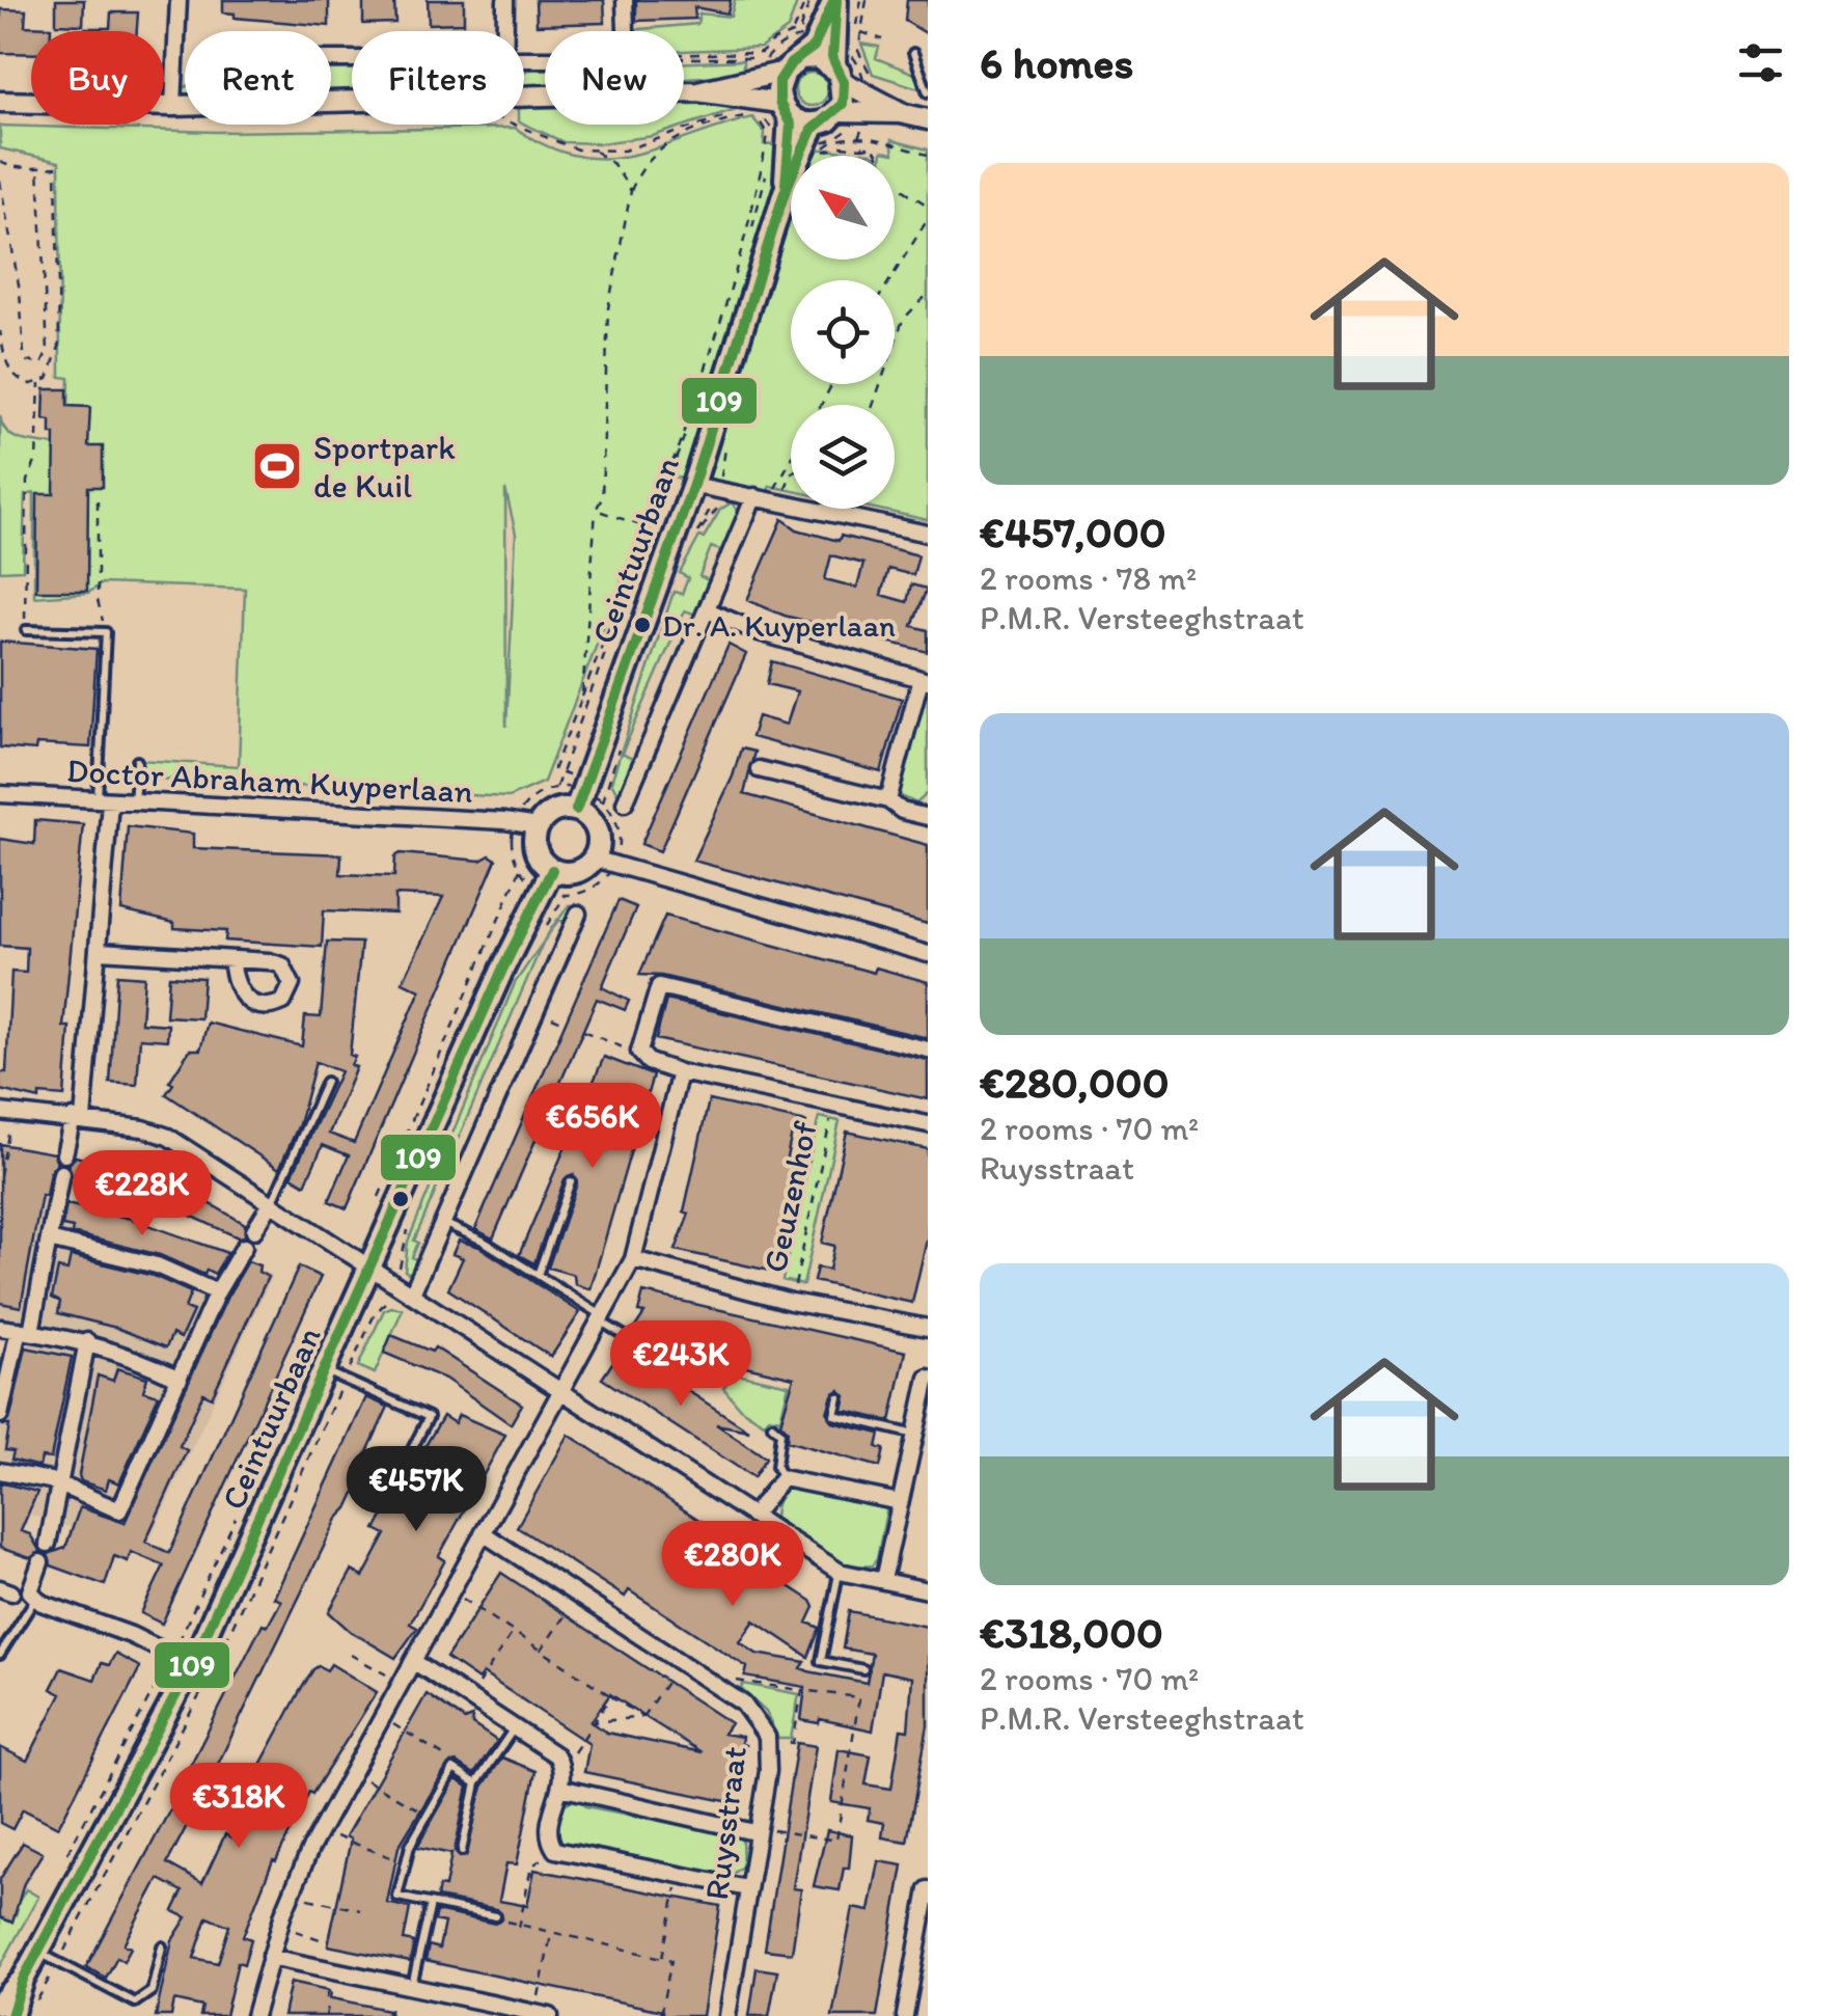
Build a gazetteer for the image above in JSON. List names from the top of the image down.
{
  "streets": {
    "main road": ["Ceintuurbaan"],
    "street": ["Doctor Abraham Kuyperlaan", "Ruysstraat"],
    "path": ["Geuzenhof"]
  },
  "crossings": [
    ["Ceintuurbaan", "Doctor Abraham Kuyperlaan"]
  ],
  "places": {
    "sports": ["Sportpark de Kuil"],
    "other": ["Dr. A. Kuyperlaan"]
  },
  "lines": ["transit line 109"],
  "north": "top left",
  "page": {
    "heading": "6 homes",
    "chip": [
      "Buy",
      "Rent",
      "Filters",
      "New"
    ],
    "list": [
      {
        "name": "€457,000",
        "note": "2 rooms · 78 m² · P.M.R. Versteeghstraat"
      },
      {
        "name": "€280,000",
        "note": "2 rooms · 70 m² · Ruysstraat"
      },
      {
        "name": "€318,000",
        "note": "2 rooms · 70 m² · P.M.R. Versteeghstraat"
      }
    ],
    "price": [
      "€656K",
      "€228K",
      "€243K",
      "€457K",
      "€280K",
      "€318K"
    ]
  }
}
